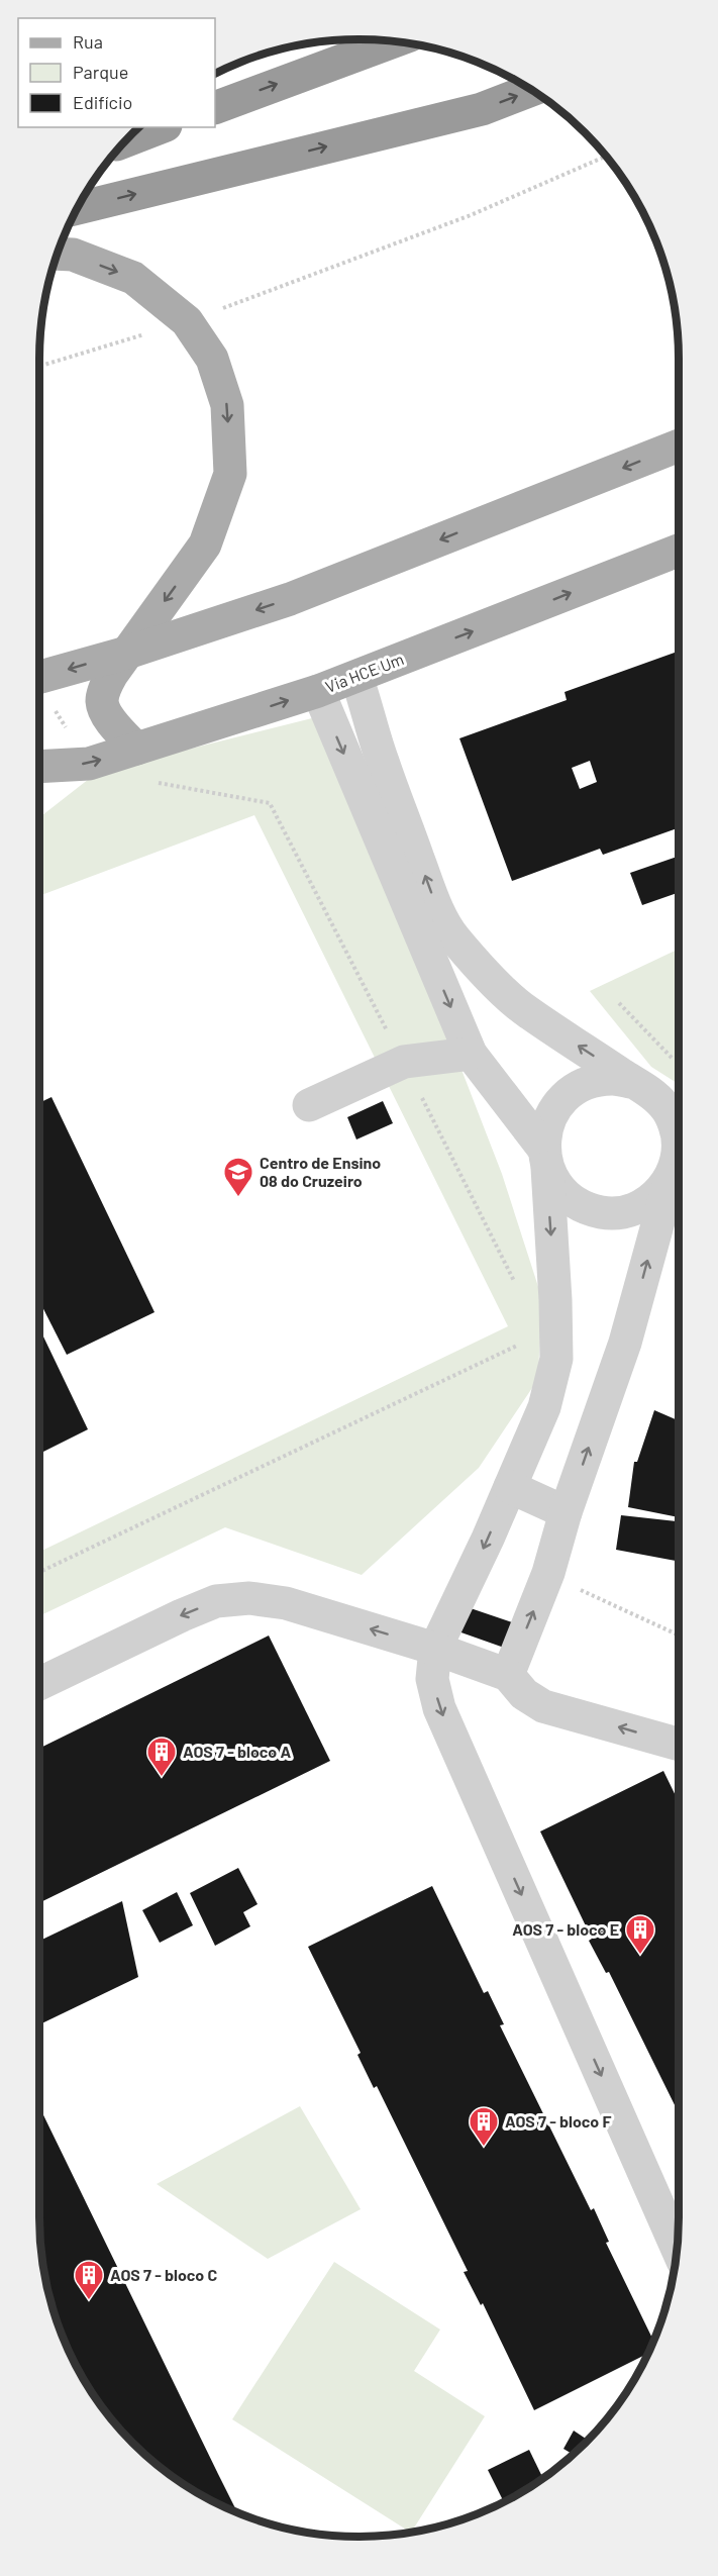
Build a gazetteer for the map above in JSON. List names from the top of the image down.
{
  "streets": {
    "main road": ["Via HCE Um"]
  },
  "places": {
    "school or university": ["Centro de Ensino 08 do Cruzeiro"],
    "building": [
      "AOS 7 - bloco A",
      "AOS 7 - bloco E",
      "AOS 7 - bloco F",
      "AOS 7 - bloco C"
    ]
  },
  "legend": ["Rua", "Parque", "Edifício"]
}
